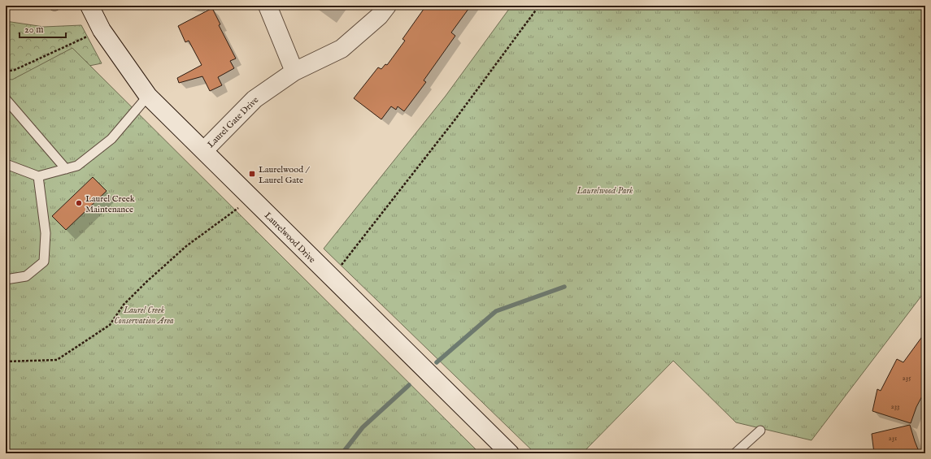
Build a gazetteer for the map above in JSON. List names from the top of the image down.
{
  "streets": {
    "street": ["Laurel Gate Drive", "Laurelwood Drive"]
  },
  "crossings": [
    ["Laurel Gate Drive", "Laurelwood Drive"]
  ],
  "parks": ["Laurelwood Park", "Laurel Creek Conservation Area"],
  "places": {
    "transit": ["Laurelwood / Laurel Gate"],
    "other": ["Laurel Creek Maintenance"]
  },
  "house_numbers": ["235", "233", "231"],
  "scale_bar": "20 m"
}
